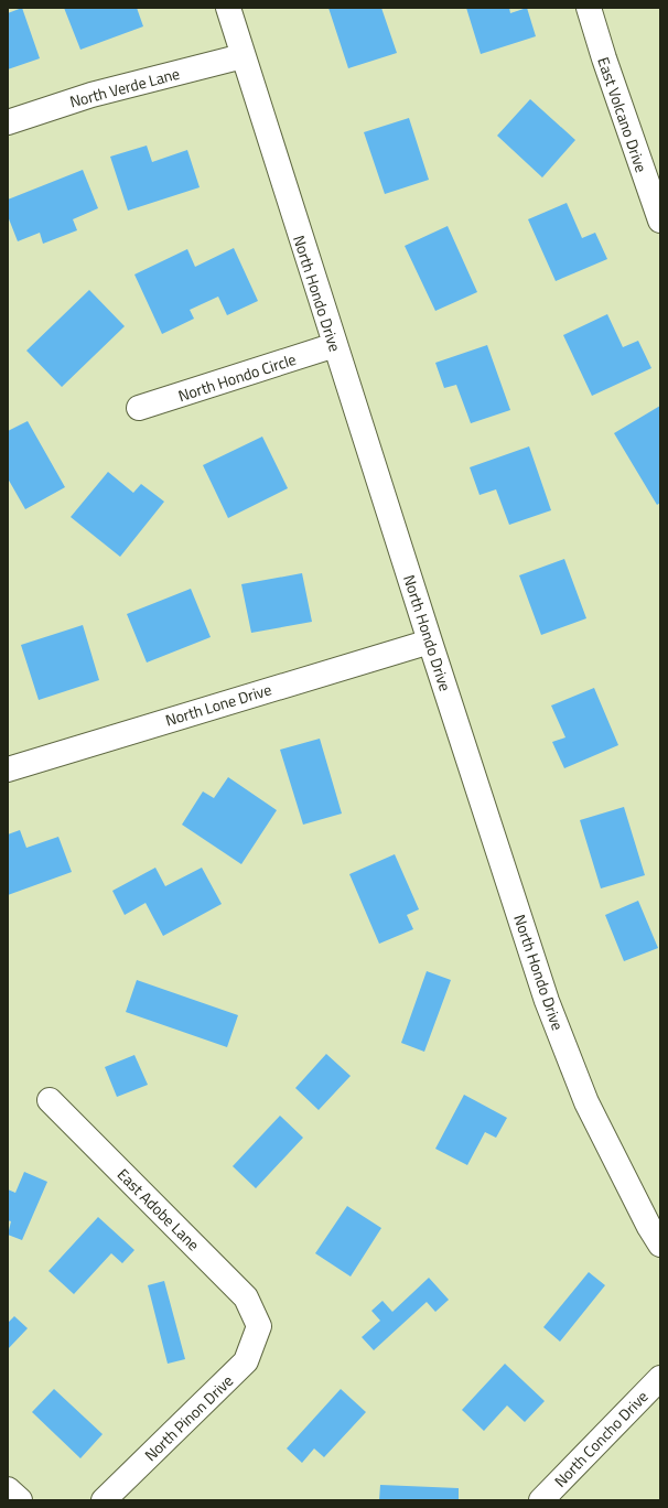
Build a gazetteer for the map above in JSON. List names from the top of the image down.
{
  "streets": {
    "street": [
      "North Verde Lane",
      "East Volcano Drive",
      "North Hondo Drive",
      "North Hondo Circle",
      "North Lone Drive",
      "East Adobe Lane",
      "North Pinon Drive",
      "North Concho Drive"
    ]
  },
  "crossings": [
    ["North Verde Lane", "North Hondo Drive"],
    ["North Hondo Drive", "North Hondo Circle"],
    ["North Hondo Drive", "North Lone Drive"],
    ["East Adobe Lane", "North Pinon Drive"]
  ]
}
